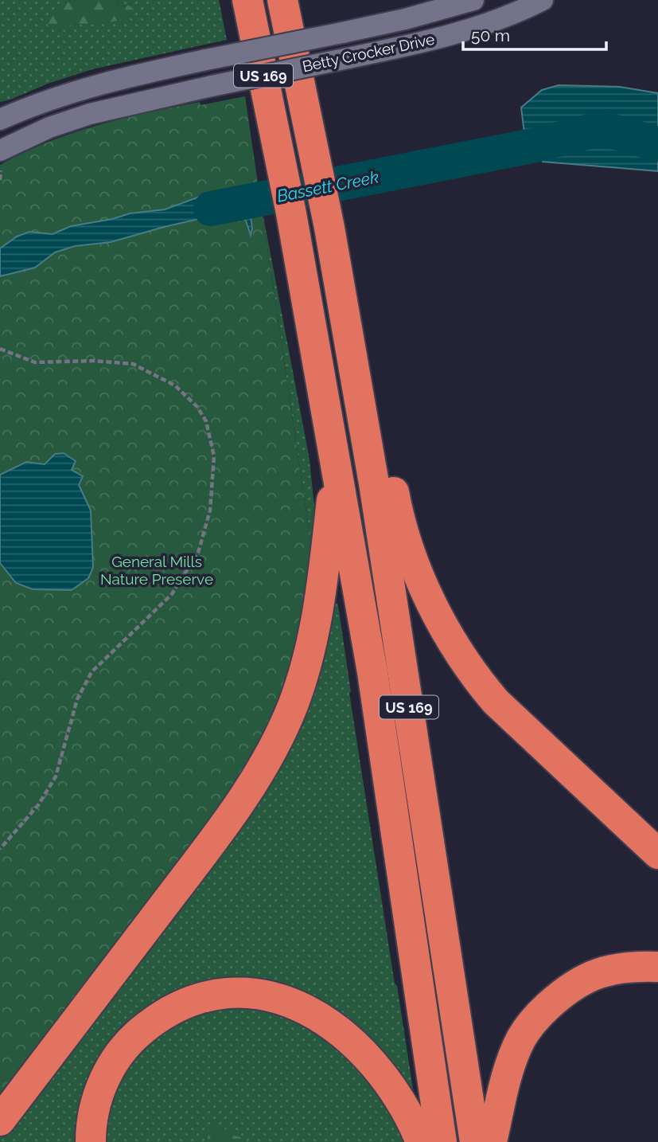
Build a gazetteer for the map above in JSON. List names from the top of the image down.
{
  "streets": {
    "highway": ["US 169"],
    "street": ["Betty Crocker Drive"]
  },
  "water": ["Bassett Creek"],
  "parks": ["General Mills Nature Preserve"],
  "scale_bar": "50 m"
}
